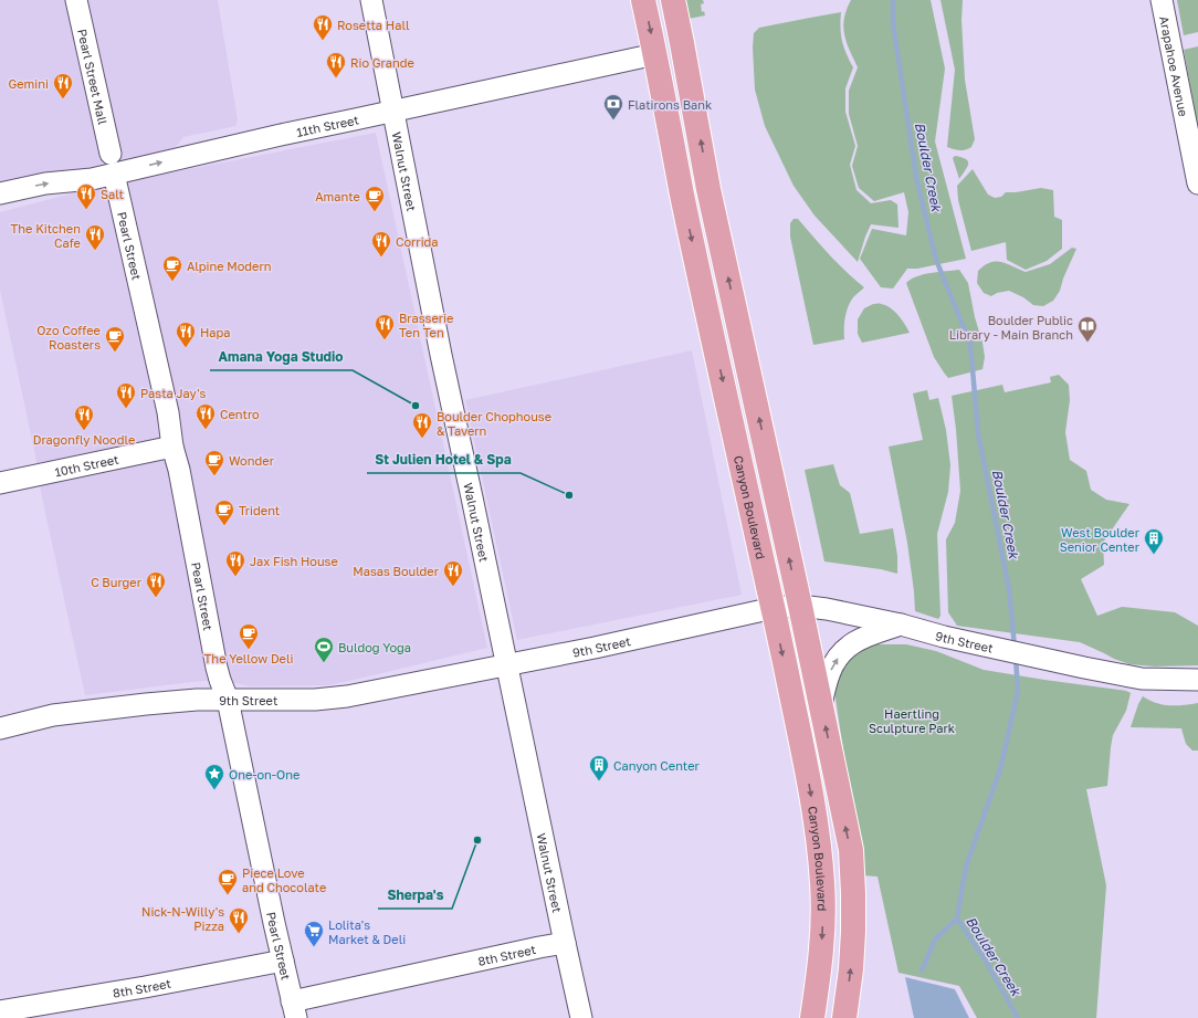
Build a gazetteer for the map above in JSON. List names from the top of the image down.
{
  "streets": {
    "main road": ["Canyon Boulevard"],
    "street": [
      "Arapahoe Avenue",
      "Pearl Street Mall",
      "11th Street",
      "Walnut Street",
      "Pearl Street",
      "10th Street",
      "9th Street",
      "8th Street"
    ]
  },
  "crossings": [
    ["Pearl Street Mall", "11th Street"],
    ["Pearl Street Mall", "Pearl Street"],
    ["11th Street", "Walnut Street"],
    ["11th Street", "Pearl Street"],
    ["11th Street", "Canyon Boulevard"],
    ["Walnut Street", "9th Street"],
    ["Walnut Street", "8th Street"],
    ["Pearl Street", "10th Street"],
    ["Pearl Street", "9th Street"],
    ["Pearl Street", "8th Street"],
    ["Canyon Boulevard", "9th Street"]
  ],
  "one_way": ["11th Street"],
  "water": ["Boulder Creek"],
  "parks": ["Haertling Sculpture Park"],
  "places": {
    "restaurant": [
      "Rosetta Hall",
      "Rio Grande",
      "Gemini",
      "Salt",
      "The Kitchen Cafe",
      "Corrida",
      "Brasserie Ten Ten",
      "Hapa",
      "Pasta Jay's",
      "Centro",
      "Dragonfly Noodle",
      "Boulder Chophouse & Tavern",
      "Jax Fish House",
      "Masas Boulder",
      "C Burger",
      "Nick-N-Willy's Pizza"
    ],
    "bank": ["Flatirons Bank"],
    "cafe": [
      "Amante",
      "Alpine Modern",
      "Ozo Coffee Roasters",
      "Wonder",
      "Trident",
      "The Yellow Deli",
      "Piece Love and Chocolate"
    ],
    "library": ["Boulder Public Library - Main Branch"],
    "other": ["Amana Yoga Studio", "St Julien Hotel & Spa", "Sherpa's"],
    "building": ["West Boulder Senior Center", "Canyon Center"],
    "sports": ["Buldog Yoga"],
    "place": ["One-on-One"],
    "supermarket": ["Lolita's Market & Deli"]
  }
}
